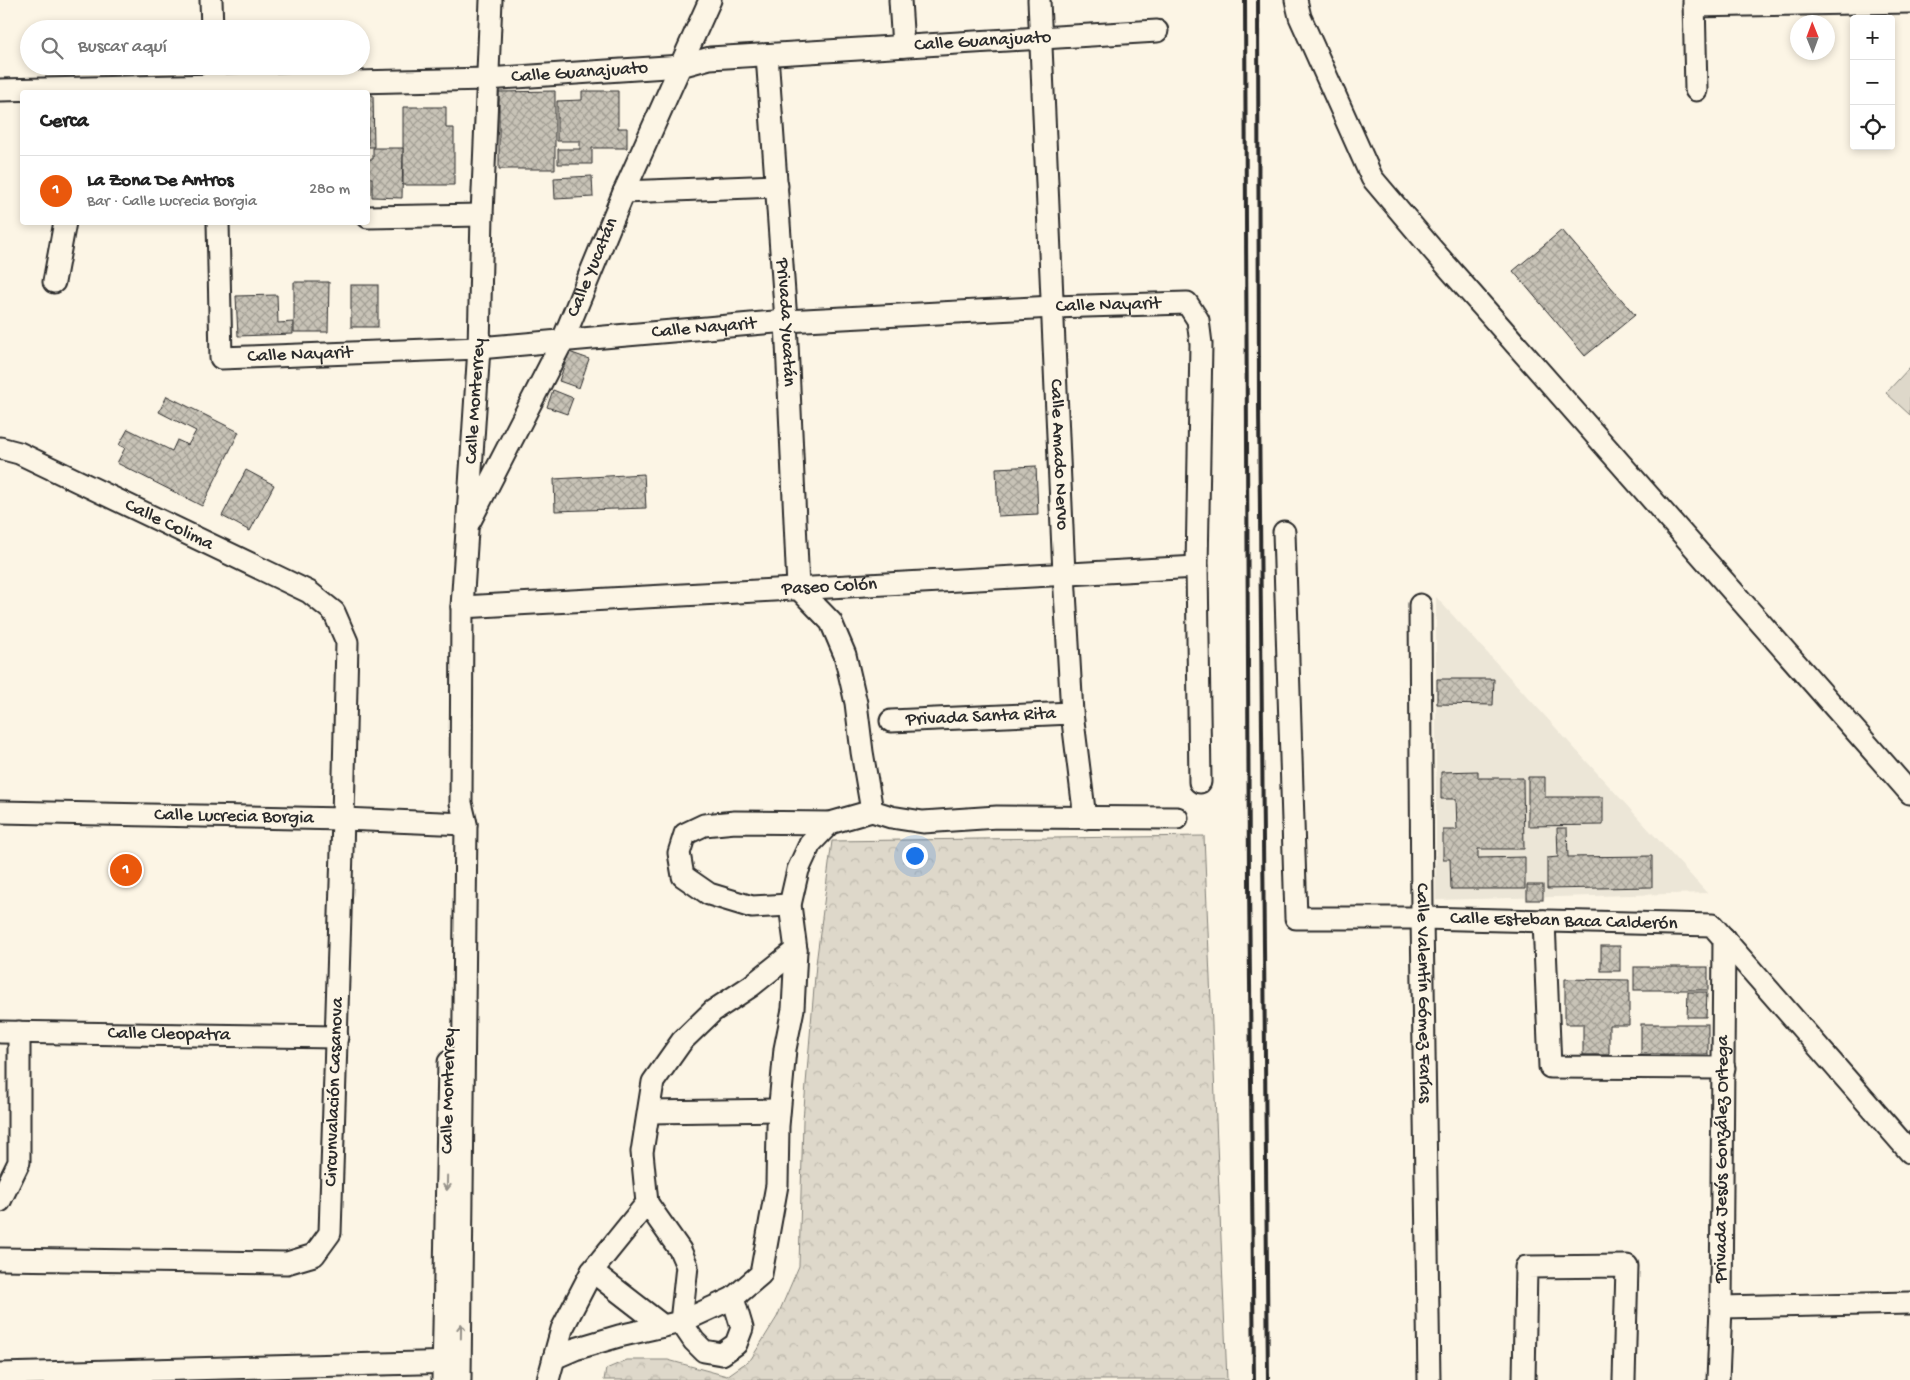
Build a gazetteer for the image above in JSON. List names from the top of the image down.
{
  "streets": {
    "street": [
      "Calle Guanajuato",
      "Calle Yucatán",
      "Calle Nayarit",
      "Privada Yucatán",
      "Calle Monterrey",
      "Calle Amado Nervo",
      "Calle Colima",
      "Paseo Colón",
      "Privada Santa Rita",
      "Calle Lucrecia Borgia",
      "Calle Esteban Baca Calderón",
      "Calle Valentín Gómez Farías",
      "Calle Cleopatra",
      "Circunvalación Casanova",
      "Privada Jesús González Ortega"
    ]
  },
  "crossings": [
    ["Calle Guanajuato", "Calle Yucatán"],
    ["Calle Guanajuato", "Privada Yucatán"],
    ["Calle Guanajuato", "Calle Monterrey"],
    ["Calle Guanajuato", "Calle Amado Nervo"],
    ["Calle Yucatán", "Calle Nayarit"],
    ["Calle Yucatán", "Calle Monterrey"],
    ["Calle Nayarit", "Privada Yucatán"],
    ["Calle Nayarit", "Calle Monterrey"],
    ["Calle Nayarit", "Calle Amado Nervo"],
    ["Calle Nayarit", "Paseo Colón"],
    ["Privada Yucatán", "Paseo Colón"],
    ["Calle Monterrey", "Paseo Colón"],
    ["Calle Monterrey", "Calle Lucrecia Borgia"],
    ["Calle Amado Nervo", "Paseo Colón"],
    ["Calle Amado Nervo", "Privada Santa Rita"],
    ["Calle Colima", "Circunvalación Casanova"],
    ["Calle Lucrecia Borgia", "Circunvalación Casanova"],
    ["Calle Esteban Baca Calderón", "Calle Valentín Gómez Farías"],
    ["Calle Esteban Baca Calderón", "Privada Jesús González Ortega"],
    ["Calle Cleopatra", "Circunvalación Casanova"]
  ],
  "north": "top",
  "page": {
    "map_buttons": ["+", "−"],
    "search": "Buscar aquí",
    "heading": "Cerca",
    "list": [
      {
        "mark": "1",
        "name": "La Zona De Antros",
        "note": "Bar · Calle Lucrecia Borgia",
        "value": "280 m"
      }
    ],
    "pins": "1"
  }
}
